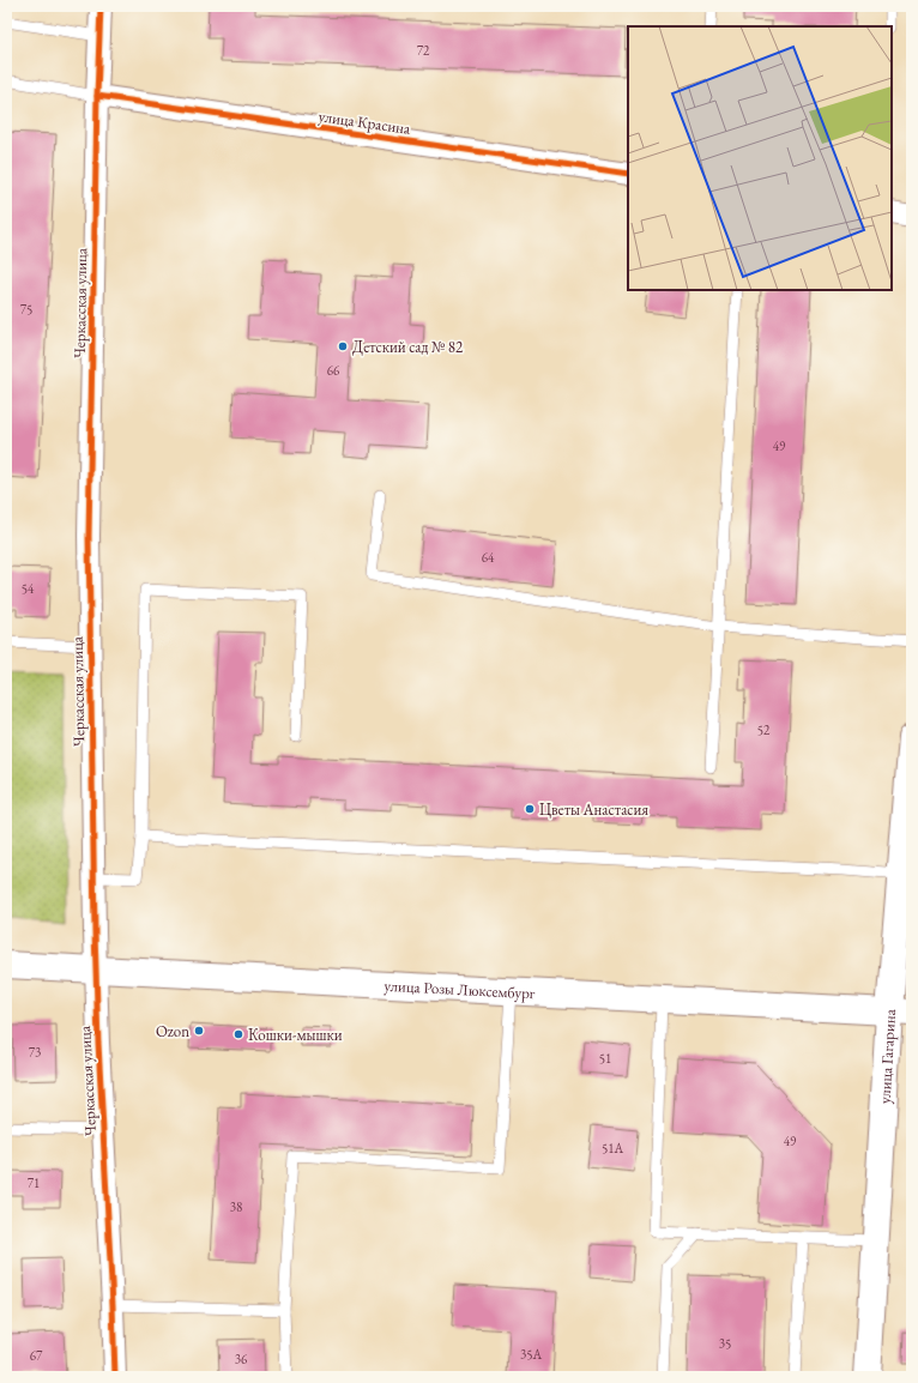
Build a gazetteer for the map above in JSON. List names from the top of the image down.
{
  "streets": {
    "main road": ["улица Розы Люксембург", "улица Гагарина"],
    "street": ["улица Красина", "Черкасская улица"]
  },
  "crossings": [
    ["улица Красина", "Черкасская улица"],
    ["Черкасская улица", "улица Розы Люксембург"],
    ["улица Розы Люксембург", "улица Гагарина"]
  ],
  "places": [
    "Детский сад № 82",
    "Цветы Анастасия",
    "Ozon",
    "Кошки-мышки"
  ],
  "house_numbers": [
    "72",
    "75",
    "66",
    "49",
    "64",
    "54",
    "52",
    "73",
    "51",
    "49",
    "51А",
    "71",
    "38",
    "35",
    "35А",
    "67",
    "36"
  ]
}
